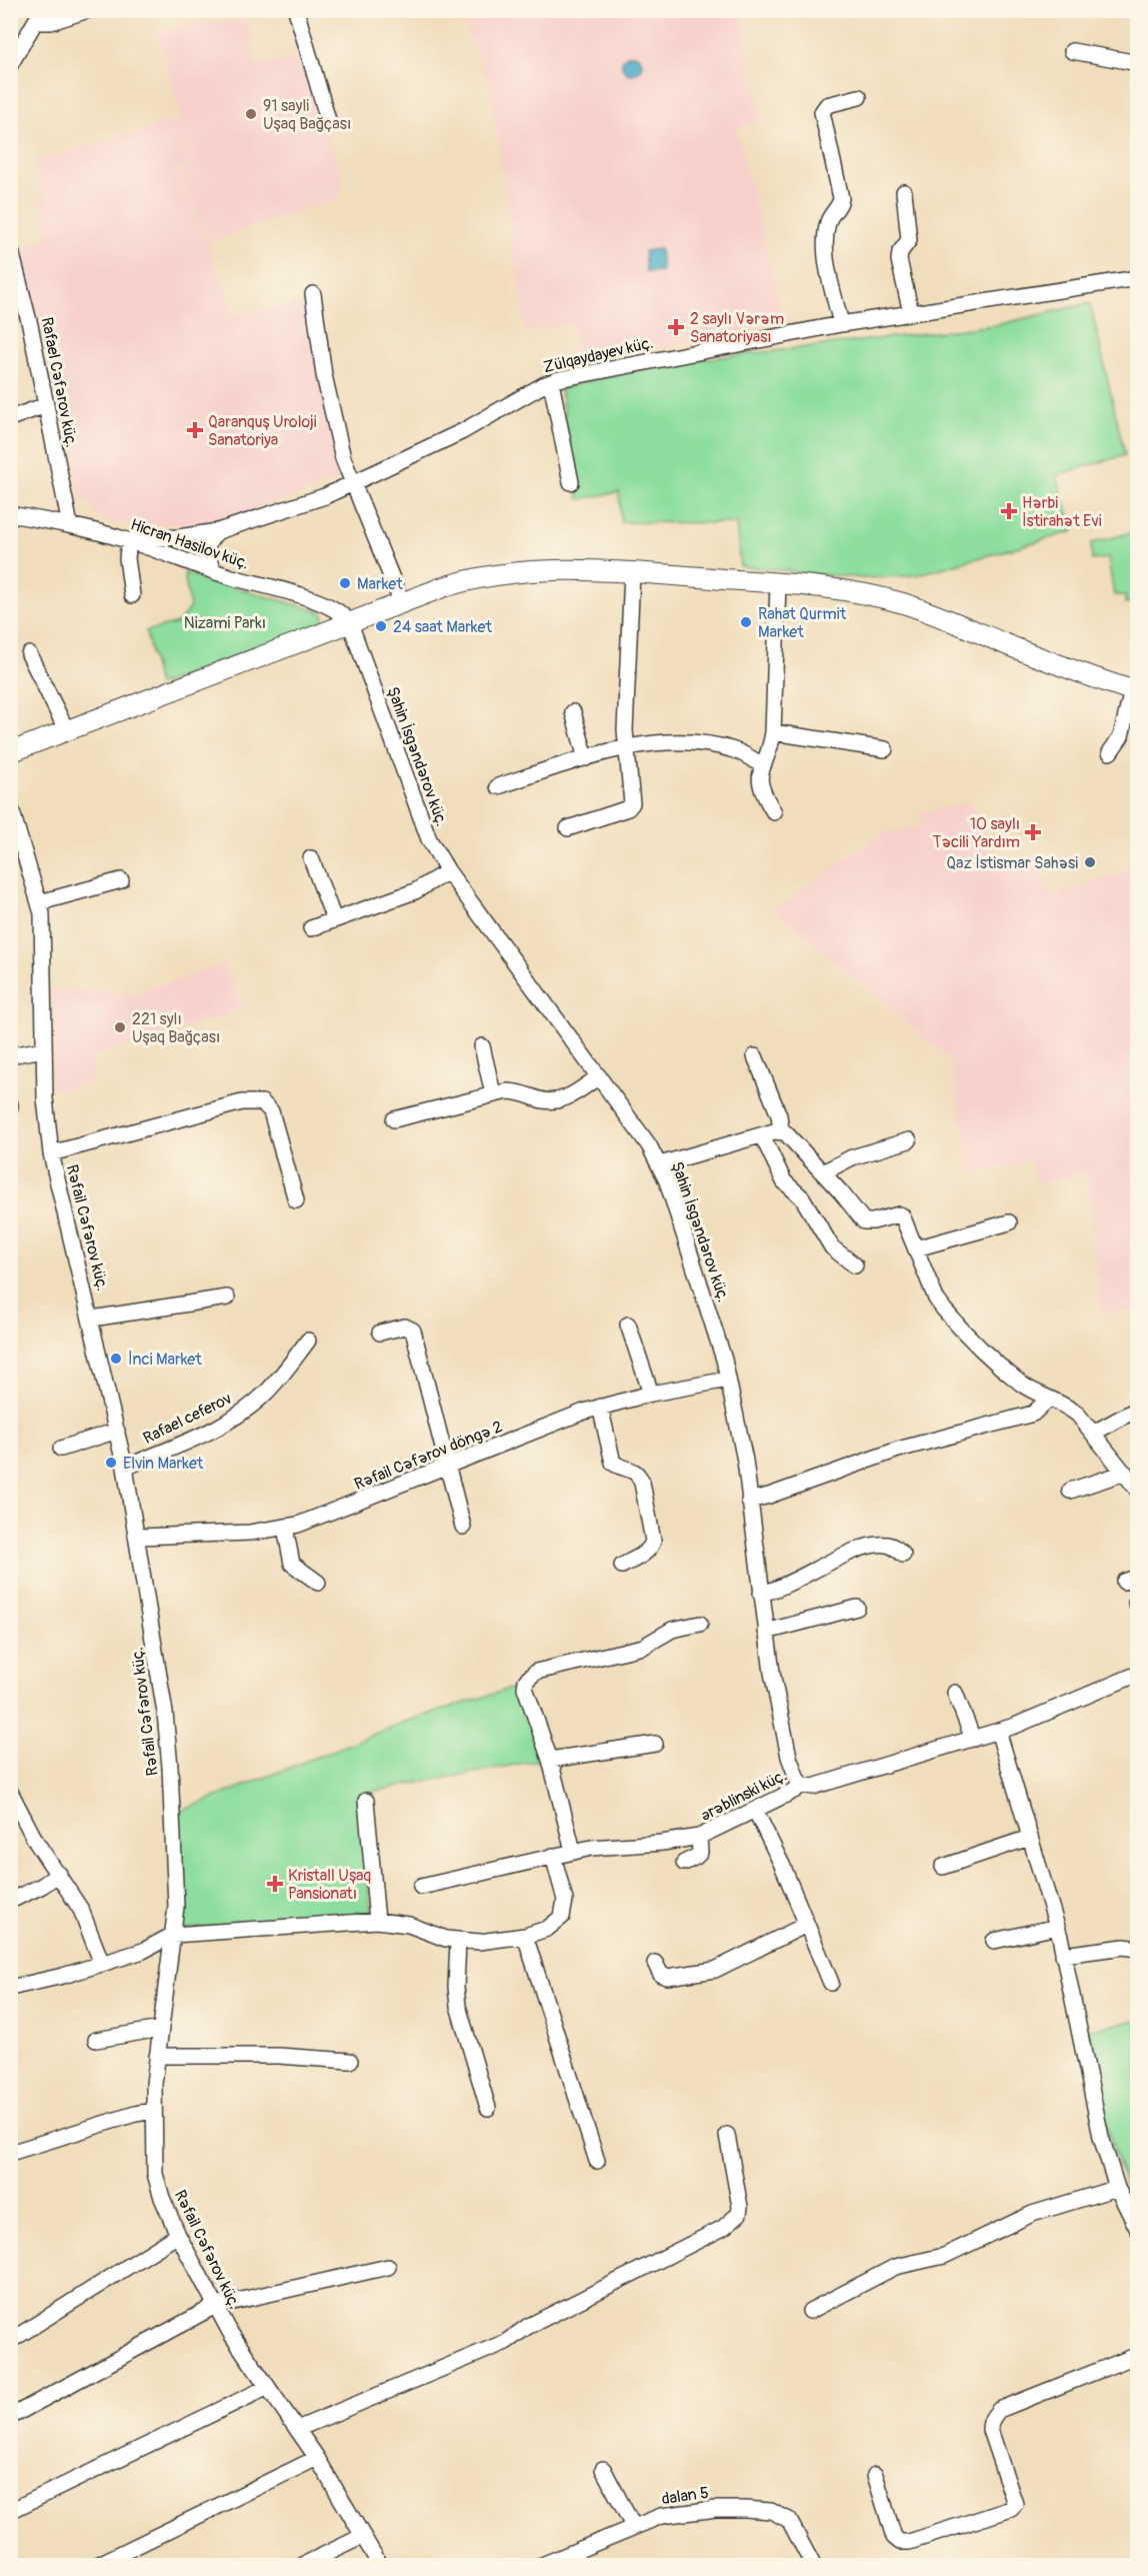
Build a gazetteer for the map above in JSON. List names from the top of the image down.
{
  "streets": {
    "street": [
      "Zülqaydayev küç.",
      "Rafael Cəfərov küç.",
      "Hicran Hasilov küç.",
      "Şahin İsgəndərov küç.",
      "Rəfail Cəfərov küç.",
      "Rafael ceferov",
      "Rəfail Cəfərov döngə 2",
      "Ərəblinski küç.",
      "dalan 5"
    ]
  },
  "crossings": [
    ["Zülqaydayev küç.", "Hicran Hasilov küç."],
    ["Rafael Cəfərov küç.", "Hicran Hasilov küç."],
    ["Hicran Hasilov küç.", "Şahin İsgəndərov küç."],
    ["Şahin İsgəndərov küç.", "Rəfail Cəfərov döngə 2"],
    ["Şahin İsgəndərov küç.", "Ərəblinski küç."],
    ["Rəfail Cəfərov küç.", "Rafael ceferov"],
    ["Rəfail Cəfərov küç.", "Rəfail Cəfərov döngə 2"]
  ],
  "parks": ["Nizami Parkı"],
  "places": {
    "other": [
      "91 sayli Uşaq Bağçası",
      "Market",
      "Rahat Qurmit Market",
      "24 saat Market",
      "Qaz İstismar Sahəsi",
      "221 sylı Uşaq Bağçası",
      "İnci Market",
      "Elvin Market"
    ],
    "health": [
      "2 saylı Vərəm Sanatoriyası",
      "Qaranquş Uroloji Sanatoriya",
      "Hərbi İstirahət Evi",
      "10 saylı Təcili Yardım",
      "Kristall Uşaq Pansionatı"
    ]
  }
}
